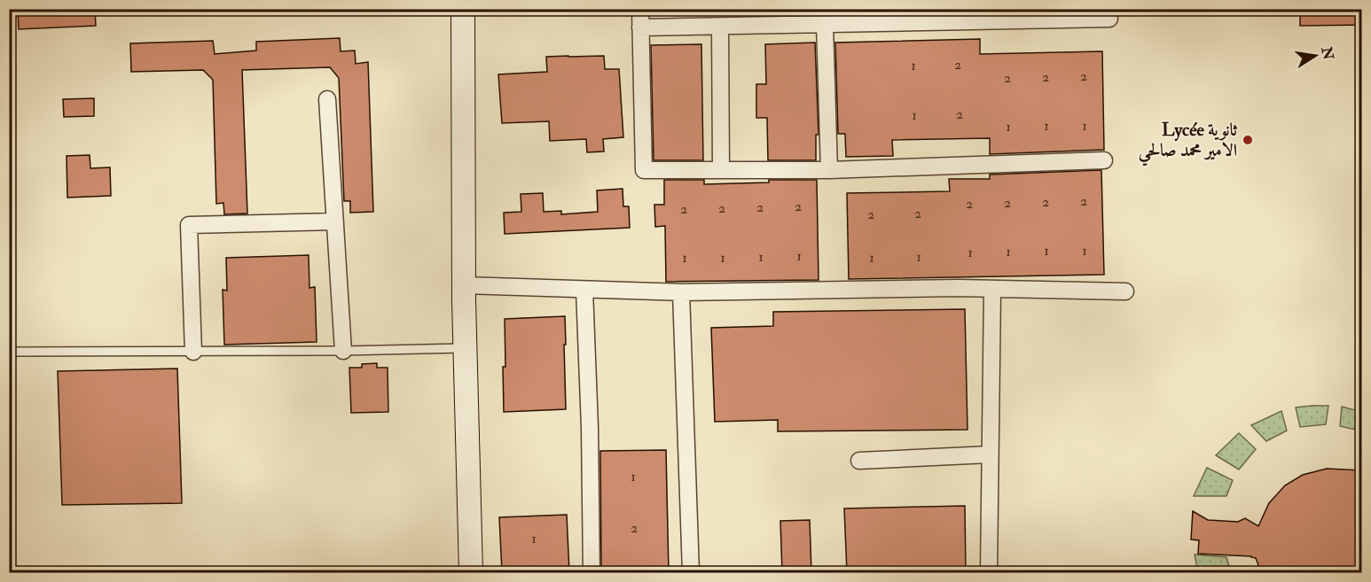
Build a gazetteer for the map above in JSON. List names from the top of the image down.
{
  "places": ["Lycée ثانوية الامير محمد صالحي"],
  "house_numbers": [
    "2",
    "1",
    "2",
    "2",
    "2",
    "2",
    "1",
    "1",
    "1",
    "1",
    "2",
    "2",
    "2",
    "2",
    "2",
    "2",
    "2",
    "2",
    "2",
    "2",
    "1",
    "1",
    "1",
    "1",
    "1",
    "1",
    "1",
    "1",
    "1",
    "1",
    "1",
    "2",
    "1"
  ],
  "north": "right"
}
